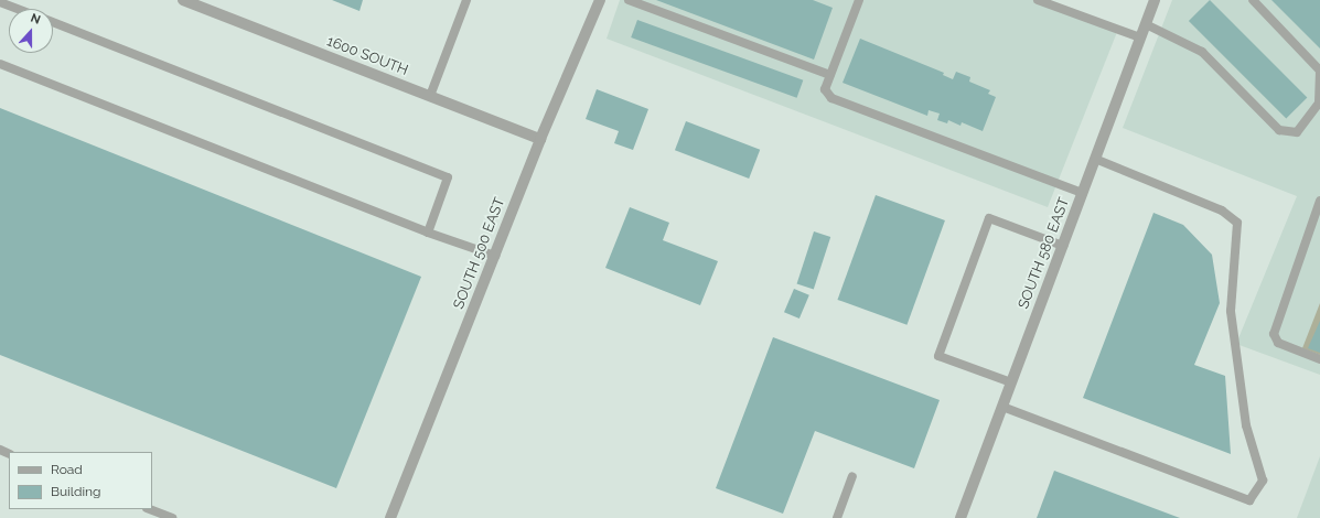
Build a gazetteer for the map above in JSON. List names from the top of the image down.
{
  "streets": {
    "street": ["1600 SOUTH", "SOUTH 500 EAST", "SOUTH 580 EAST"]
  },
  "crossings": [
    ["1600 SOUTH", "SOUTH 500 EAST"]
  ],
  "legend": ["Road", "Building"],
  "north": "top"
}
